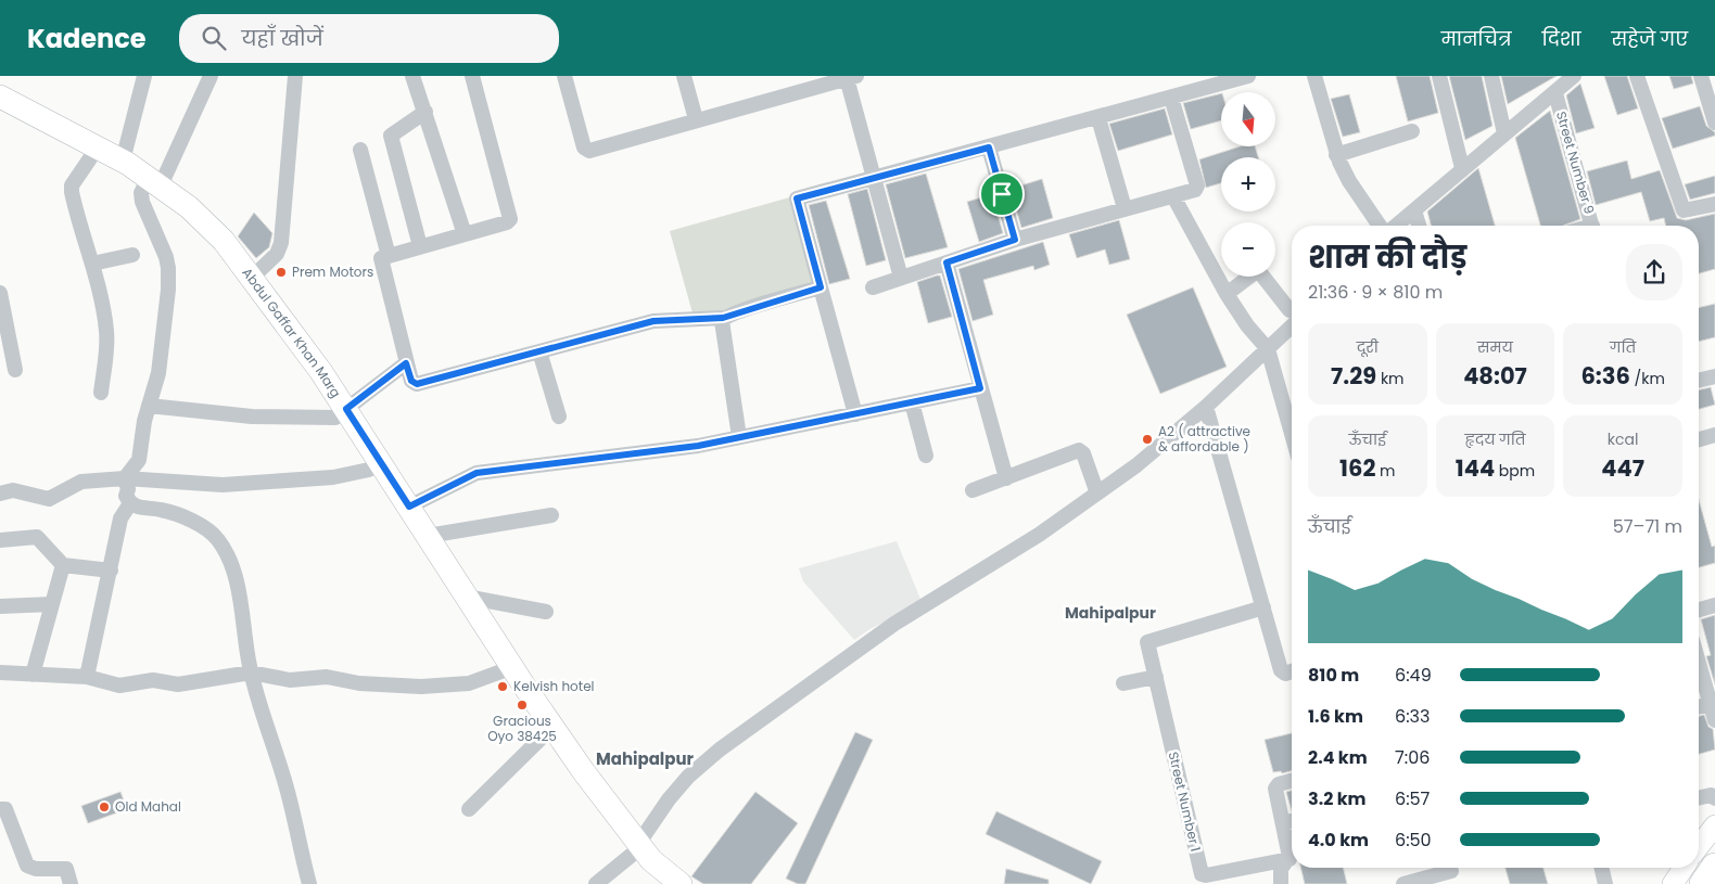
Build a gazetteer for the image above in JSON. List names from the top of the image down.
{
  "streets": {
    "main road": ["Abdul Gaffar Khan Marg"],
    "street": ["Street Number 9", "Street Number 1"]
  },
  "districts": ["Mahipalpur", "Mahipalpur"],
  "places": [
    "Prem Motors",
    "A2 ( attractive & affordable )",
    "Kelvish hotel",
    "Gracious Oyo 38425",
    "Old Mahal"
  ],
  "north": "bottom",
  "page": {
    "header": "Kadence",
    "search": "यहाँ खोजें",
    "nav": ["मानचित्र", "दिशा", "सहेजे गए"],
    "map_buttons": ["+", "−"],
    "heading": ["शाम की दौड़", "21:36 · 9 × 810 m"],
    "stats": [
      ["दूरी", "7.29 km"],
      ["समय", "48:07"],
      ["गति", "6:36 /km"],
      ["ऊँचाई", "162 m"],
      ["हृदय गति", "144 bpm"],
      ["kcal", "447"]
    ],
    "chart": ["ऊँचाई", "57–71 m"],
    "list": [
      {
        "name": "810 m",
        "note": "6:49"
      },
      {
        "name": "1.6 km",
        "note": "6:33"
      },
      {
        "name": "2.4 km",
        "note": "7:06"
      },
      {
        "name": "3.2 km",
        "note": "6:57"
      },
      {
        "name": "4.0 km",
        "note": "6:50"
      }
    ]
  }
}
